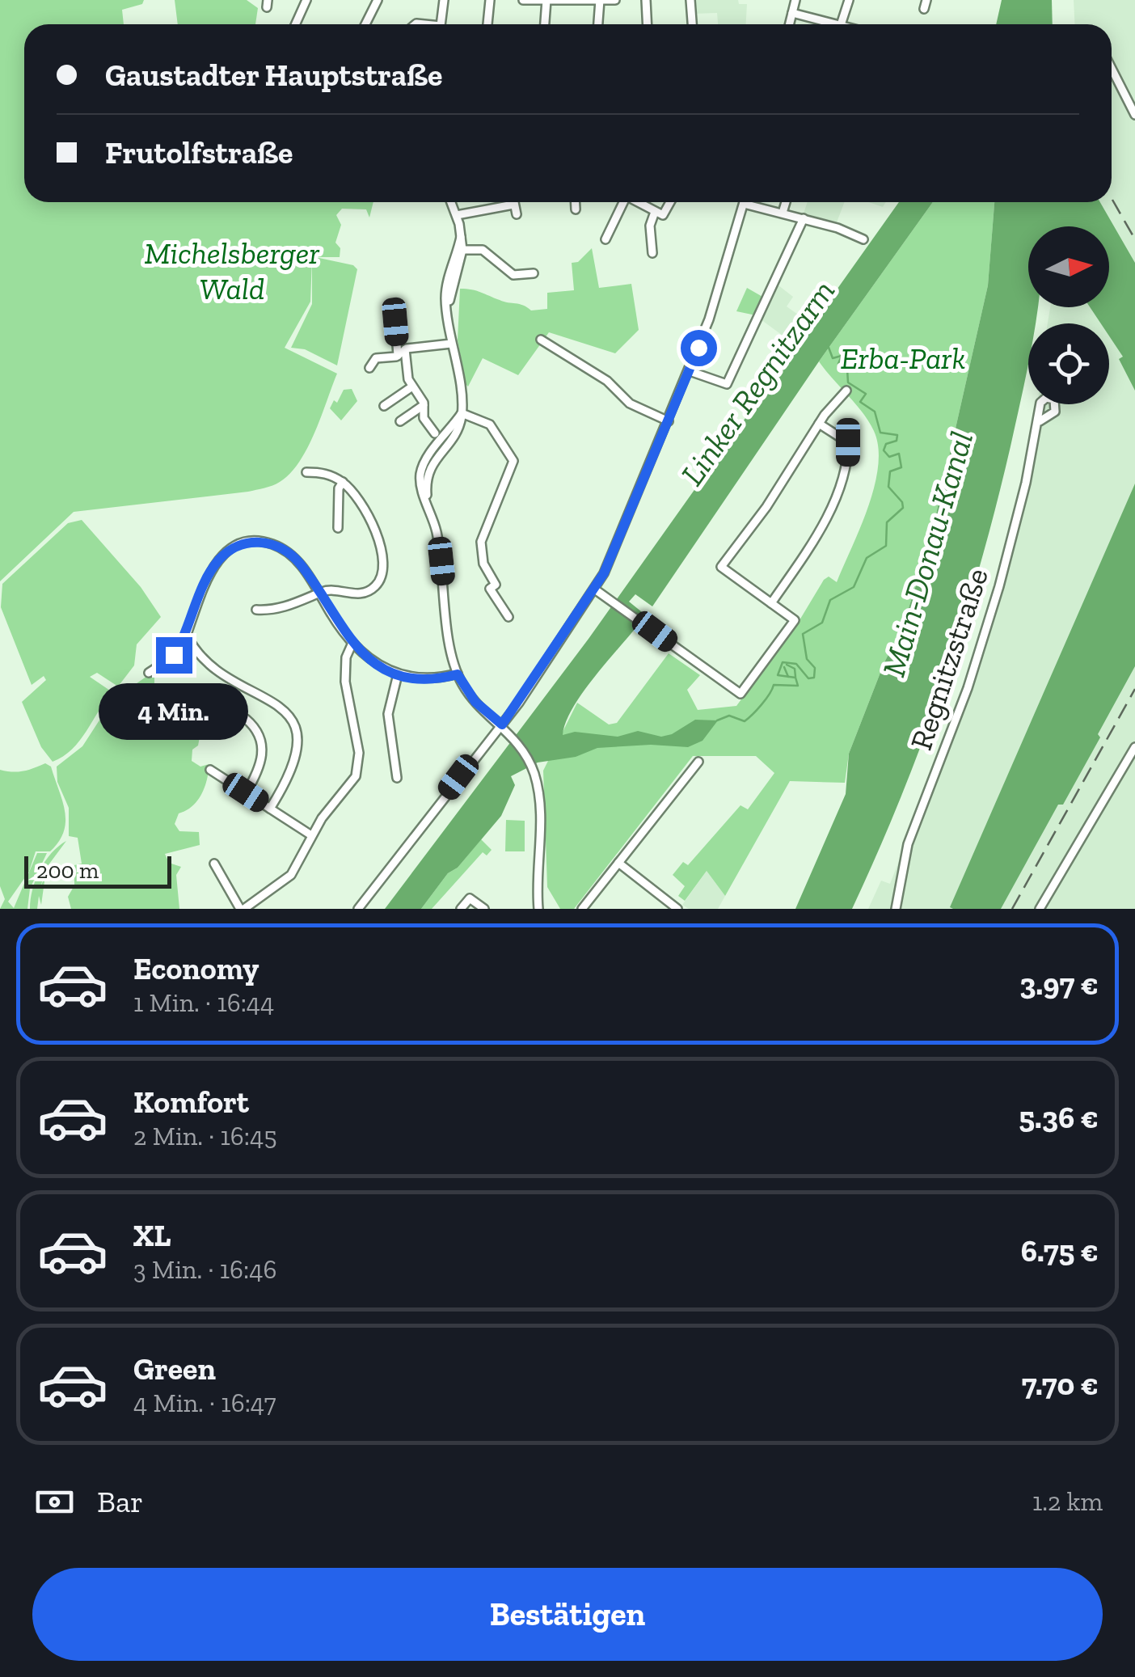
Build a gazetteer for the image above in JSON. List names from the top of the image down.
{
  "streets": {
    "street": ["Regnitzstraße"]
  },
  "water": ["Linker Regnitzarm", "Main-Donau-Kanal"],
  "parks": ["Michelsberger Wald", "Erba-Park"],
  "scale_bar": "200 m",
  "north": "right",
  "page": {
    "banner": ["Gaustadter Hauptstraße", "Frutolfstraße"],
    "bubble": "4 Min.",
    "scale": "200 m",
    "list": [
      {
        "name": "Economy",
        "note": "1 Min. · 16:44",
        "value": "3.97 €"
      },
      {
        "name": "Komfort",
        "note": "2 Min. · 16:45",
        "value": "5.36 €"
      },
      {
        "name": "XL",
        "note": "3 Min. · 16:46",
        "value": "6.75 €"
      },
      {
        "name": "Green",
        "note": "4 Min. · 16:47",
        "value": "7.70 €"
      }
    ],
    "pay": ["Bar", "1.2 km"],
    "buttons": "Bestätigen"
  }
}
